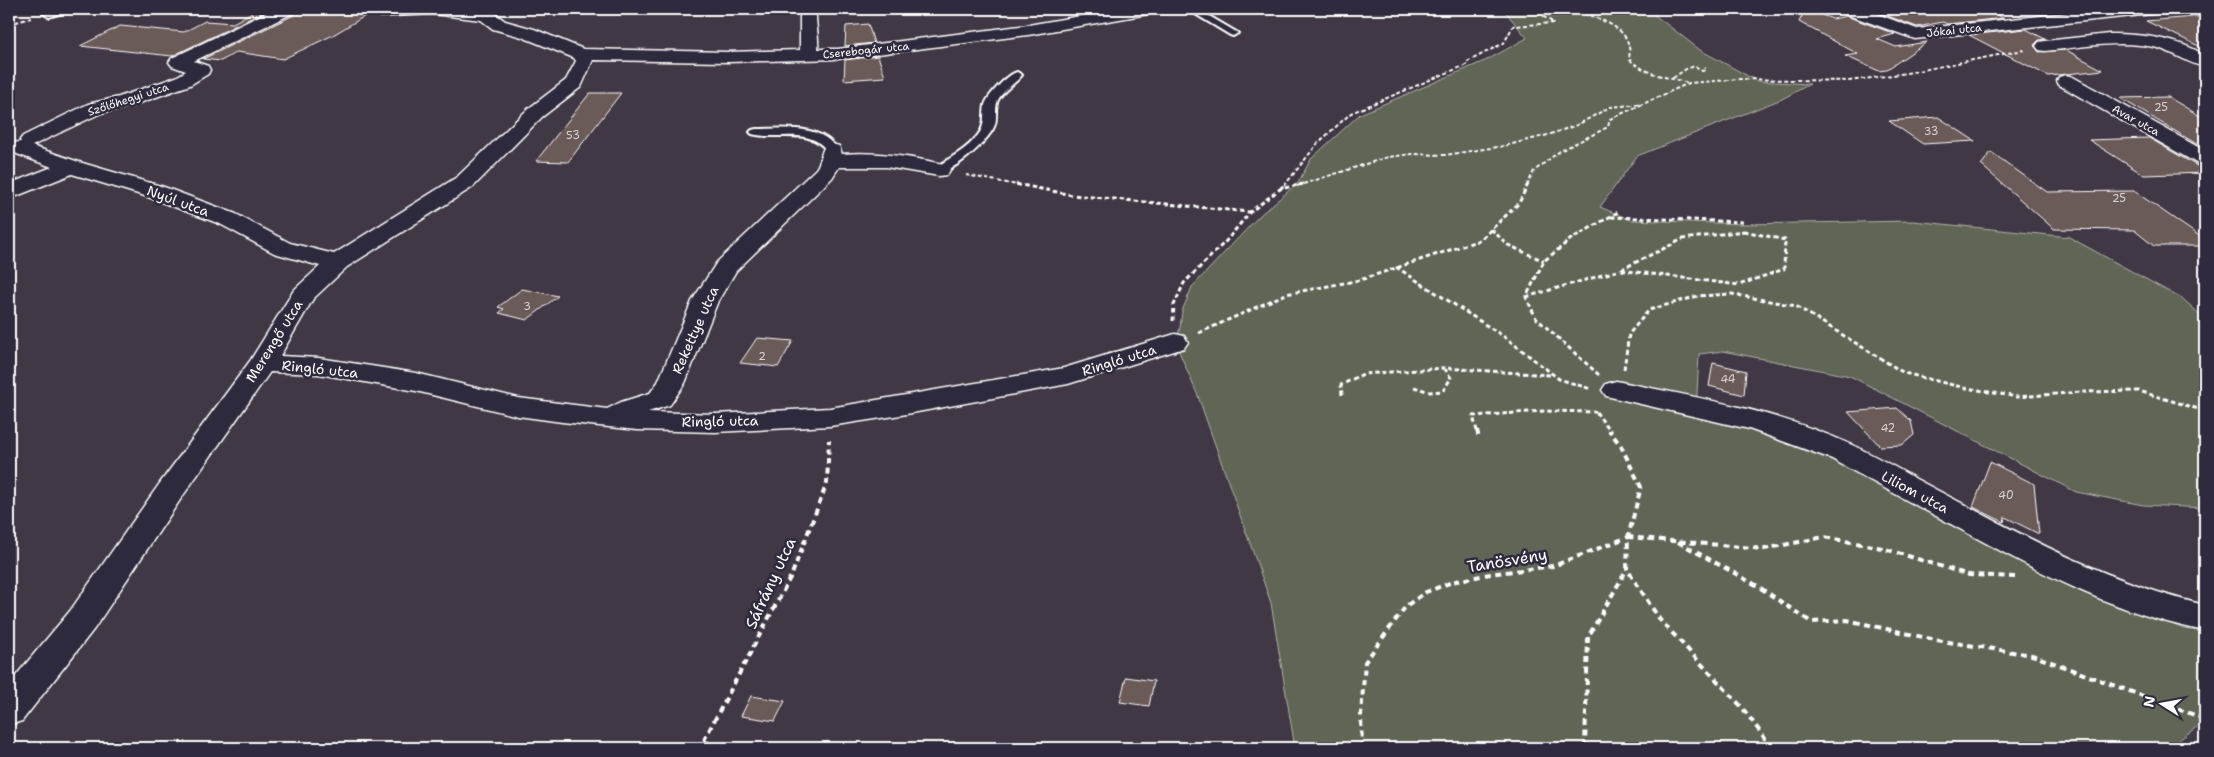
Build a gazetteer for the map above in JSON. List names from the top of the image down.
{
  "streets": {
    "street": [
      "Jókai utca",
      "Cserebogár utca",
      "Szőlőhegyi utca",
      "Avar utca",
      "Nyúl utca",
      "Rekettye utca",
      "Merengő utca",
      "Ringló utca",
      "Liliom utca"
    ],
    "path": ["Tanösvény", "Sáfrány utca"]
  },
  "crossings": [
    ["Cserebogár utca", "Merengő utca"],
    ["Szőlőhegyi utca", "Nyúl utca"],
    ["Nyúl utca", "Merengő utca"],
    ["Rekettye utca", "Ringló utca"],
    ["Merengő utca", "Ringló utca"],
    ["Ringló utca", "Sáfrány utca"]
  ],
  "house_numbers": [
    "25",
    "33",
    "53",
    "25",
    "3",
    "2",
    "44",
    "42",
    "40"
  ],
  "north": "left"
}
